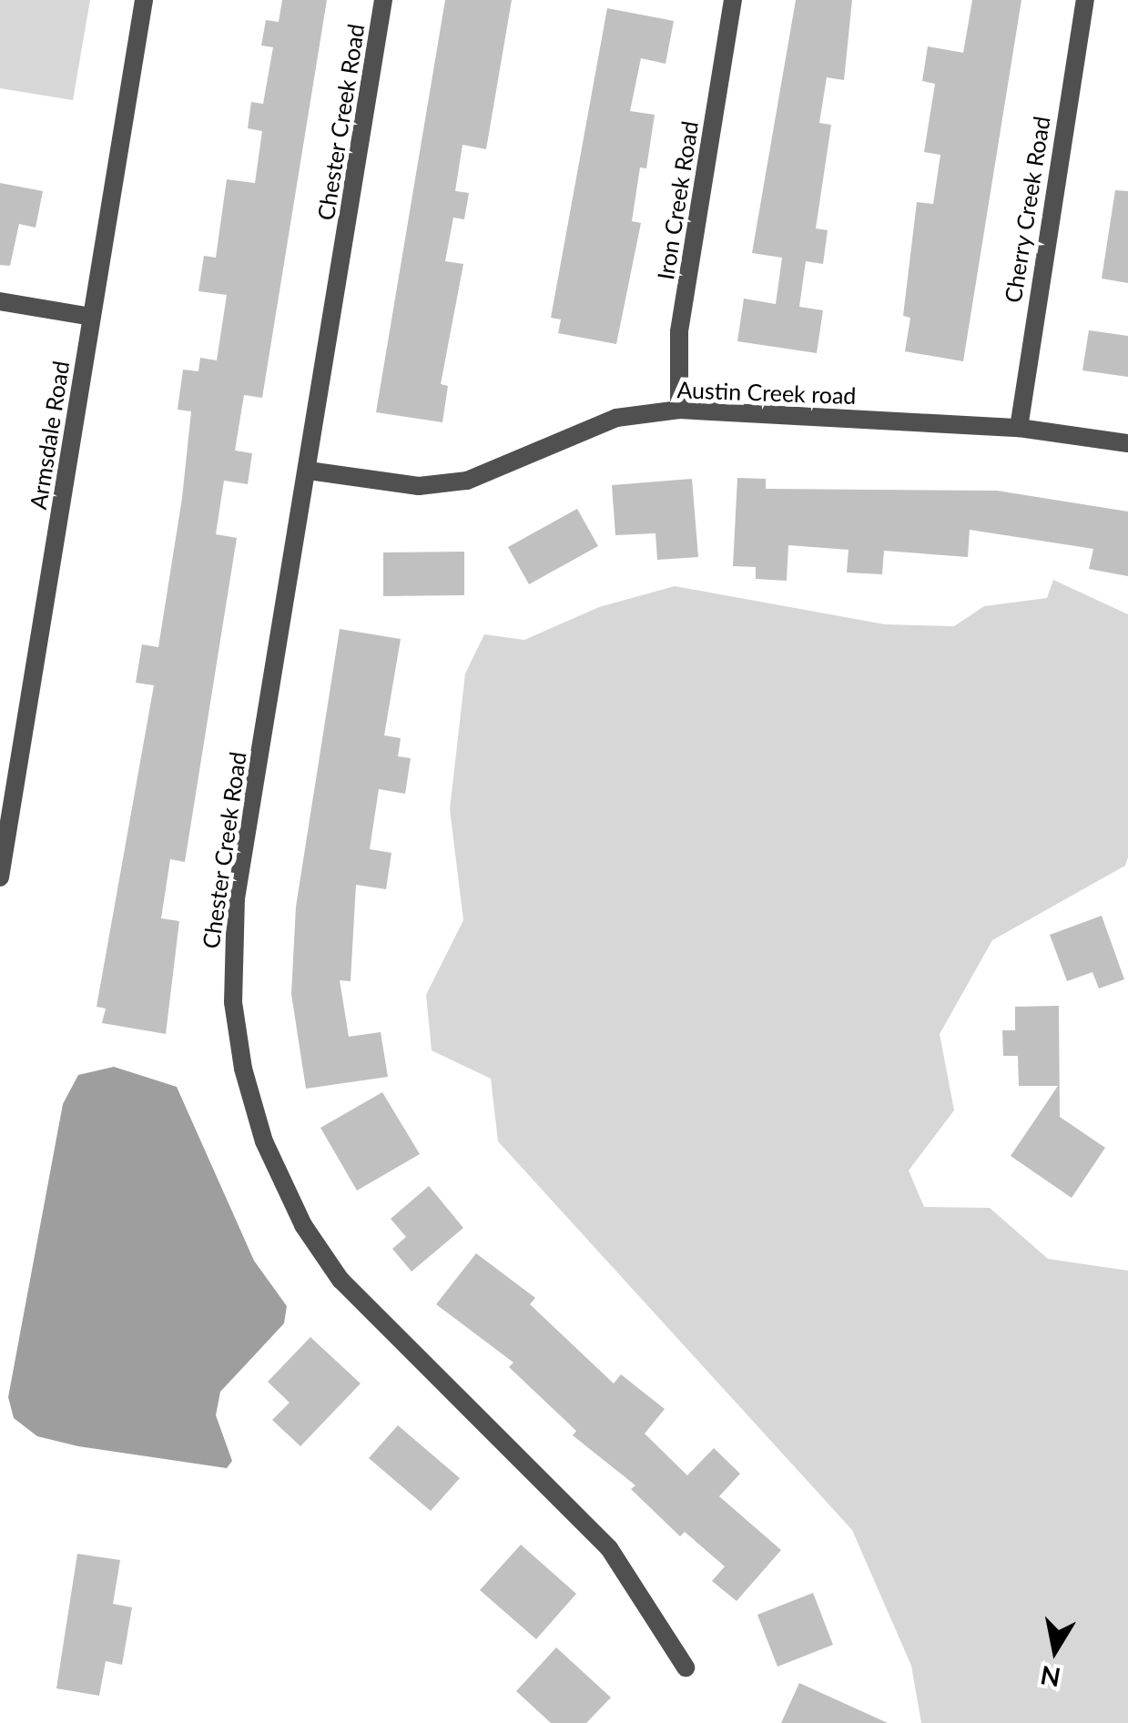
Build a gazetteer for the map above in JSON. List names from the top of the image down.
{
  "streets": {
    "street": [
      "Chester Creek Road",
      "Iron Creek Road",
      "Cherry Creek Road",
      "Austin Creek road",
      "Armsdale Road"
    ]
  },
  "crossings": [
    ["Chester Creek Road", "Austin Creek road"],
    ["Iron Creek Road", "Austin Creek road"],
    ["Cherry Creek Road", "Austin Creek road"]
  ],
  "north": "bottom"
}
